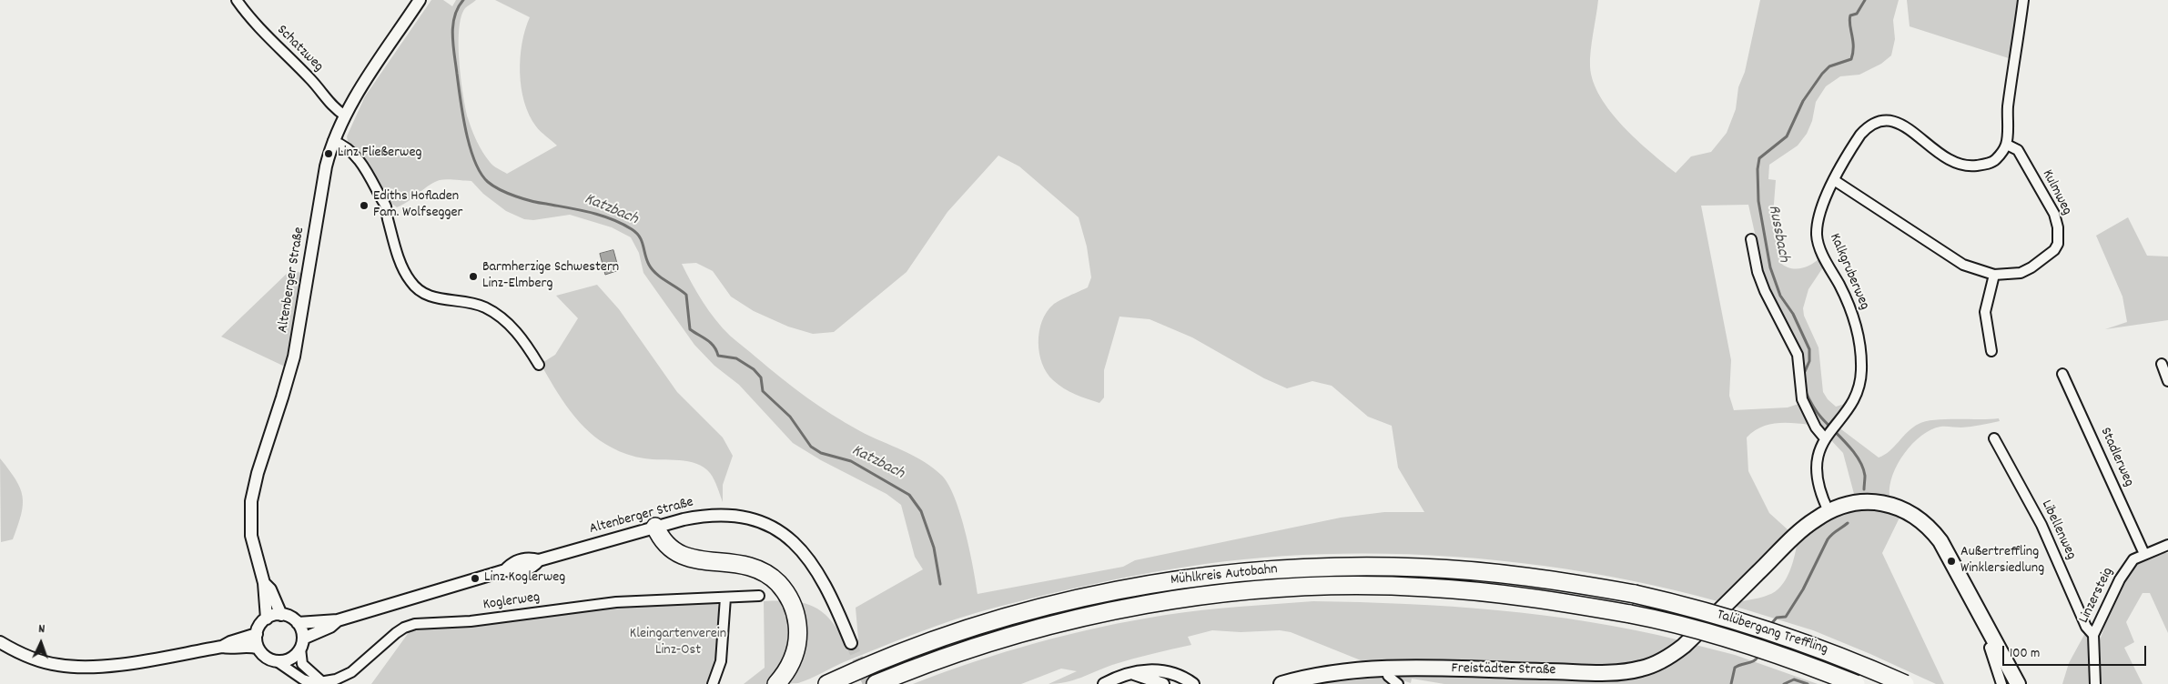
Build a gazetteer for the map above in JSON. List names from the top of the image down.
{
  "streets": {
    "highway": ["Mühlkreis Autobahn", "Talübergang Treffling"],
    "main road": ["Freistädter Straße"],
    "street": [
      "Schatzweg",
      "Kulmweg",
      "Kalkgruberweg",
      "Altenberger Straße",
      "Stadlerweg",
      "Libellenweg",
      "Linzersteig",
      "Koglerweg"
    ]
  },
  "crossings": [
    ["Schatzweg", "Altenberger Straße"],
    ["Kulmweg", "Kalkgruberweg"],
    ["Kalkgruberweg", "Freistädter Straße"],
    ["Altenberger Straße", "Koglerweg"],
    ["Stadlerweg", "Linzersteig"],
    ["Libellenweg", "Linzersteig"],
    ["Mühlkreis Autobahn", "Talübergang Treffling"]
  ],
  "water": ["Katzbach", "Russbach"],
  "parks": ["Kleingartenverein Linz-Ost"],
  "places": [
    "Linz Fließerweg",
    "Ediths Hofladen Fam. Wolfsegger",
    "Barmherzige Schwestern Linz-Elmberg",
    "Außertreffling Winklersiedlung",
    "Linz Koglerweg"
  ],
  "scale_bar": "100 m",
  "north": "top"
}
